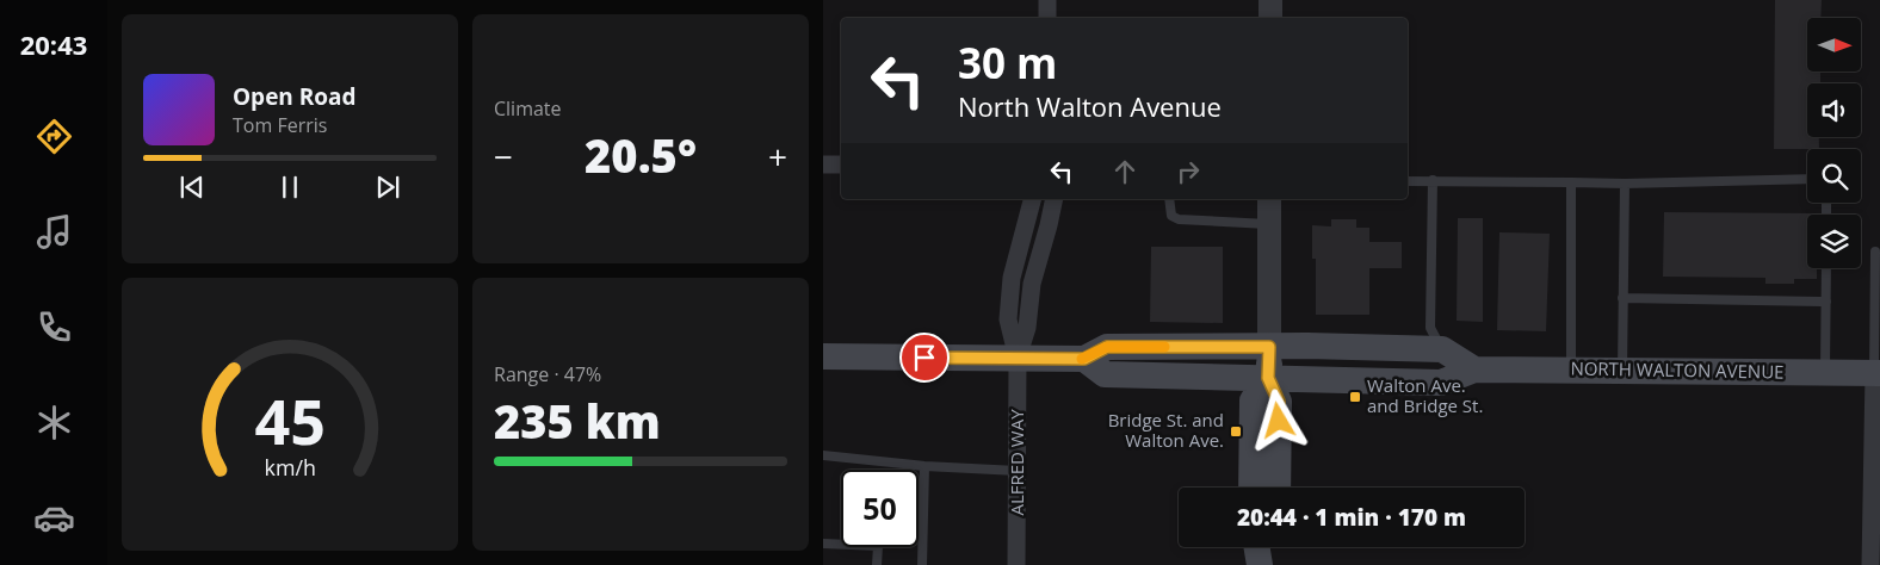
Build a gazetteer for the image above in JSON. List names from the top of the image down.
{
  "streets": {
    "main road": ["NORTH WALTON AVENUE"],
    "street": ["ALFRED WAY"]
  },
  "places": {
    "transit": ["Walton Ave. and Bridge St.", "Bridge St. and Walton Ave."]
  },
  "north": "right",
  "page": {
    "tabs": "20:43",
    "tile": [
      "Climate",
      ["Range · 47%", "235 km"]
    ],
    "turn": ["30 m", "North Walton Avenue"],
    "song": ["Open Road", "Tom Ferris"],
    "heat": ["−", "20.5°", "+"],
    "limit": "50",
    "trip": "20:44 · 1 min · 170 m",
    "gauge": ["45", "km/h"]
  }
}
